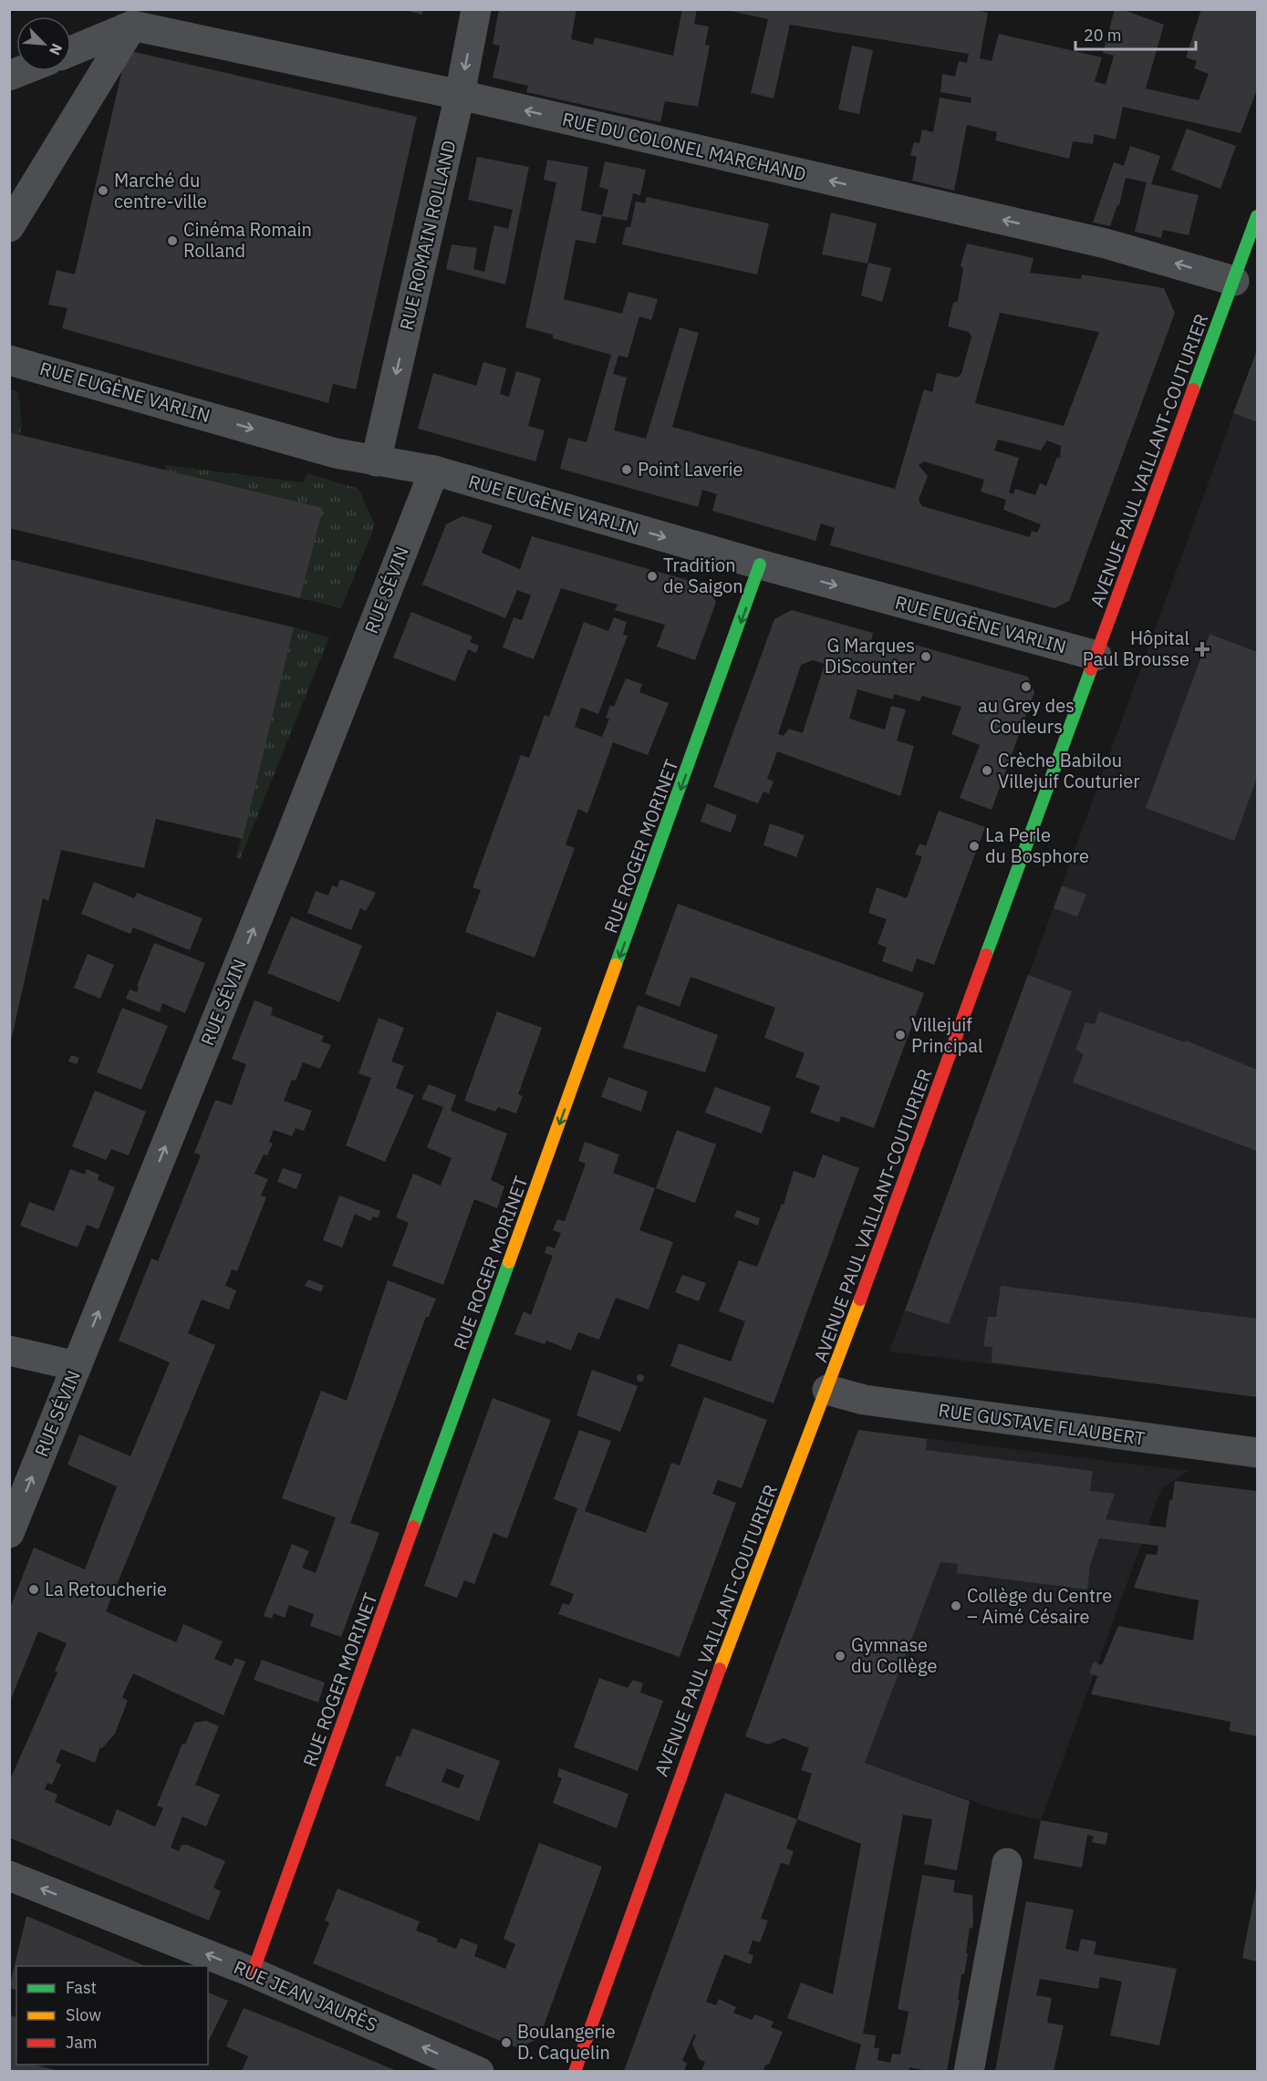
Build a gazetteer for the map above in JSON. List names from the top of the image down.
{
  "streets": {
    "main road": ["AVENUE PAUL VAILLANT-COUTURIER", "RUE ROGER MORINET"],
    "street": [
      "RUE DU COLONEL MARCHAND",
      "RUE ROMAIN ROLLAND",
      "RUE EUGÈNE VARLIN",
      "RUE SÉVIN",
      "RUE GUSTAVE FLAUBERT",
      "RUE JEAN JAURÈS"
    ]
  },
  "crossings": [
    ["RUE DU COLONEL MARCHAND", "RUE ROMAIN ROLLAND"],
    ["RUE DU COLONEL MARCHAND", "AVENUE PAUL VAILLANT-COUTURIER"],
    ["RUE ROMAIN ROLLAND", "RUE EUGÈNE VARLIN"],
    ["RUE EUGÈNE VARLIN", "AVENUE PAUL VAILLANT-COUTURIER"],
    ["RUE EUGÈNE VARLIN", "RUE SÉVIN"],
    ["RUE EUGÈNE VARLIN", "RUE ROGER MORINET"],
    ["AVENUE PAUL VAILLANT-COUTURIER", "RUE GUSTAVE FLAUBERT"],
    ["RUE ROGER MORINET", "RUE JEAN JAURÈS"]
  ],
  "one_way": [
    "RUE DU COLONEL MARCHAND",
    "RUE ROMAIN ROLLAND",
    "RUE EUGÈNE VARLIN",
    "RUE SÉVIN",
    "RUE ROGER MORINET",
    "RUE JEAN JAURÈS"
  ],
  "places": {
    "other": [
      "Marché du centre-ville",
      "Cinéma Romain Rolland",
      "Point Laverie",
      "Tradition de Saigon",
      "G Marques DiScounter",
      "au Grey des Couleurs",
      "Crèche Babilou Villejuif Couturier",
      "La Perle du Bosphore",
      "Villejuif Principal",
      "La Retoucherie",
      "Collège du Centre – Aimé Césaire",
      "Gymnase du Collège",
      "Boulangerie D. Caquelin"
    ],
    "health": ["Hôpital Paul Brousse"]
  },
  "legend": ["Fast", "Slow", "Jam"],
  "scale_bar": "20 m",
  "north": "bottom right"
}
